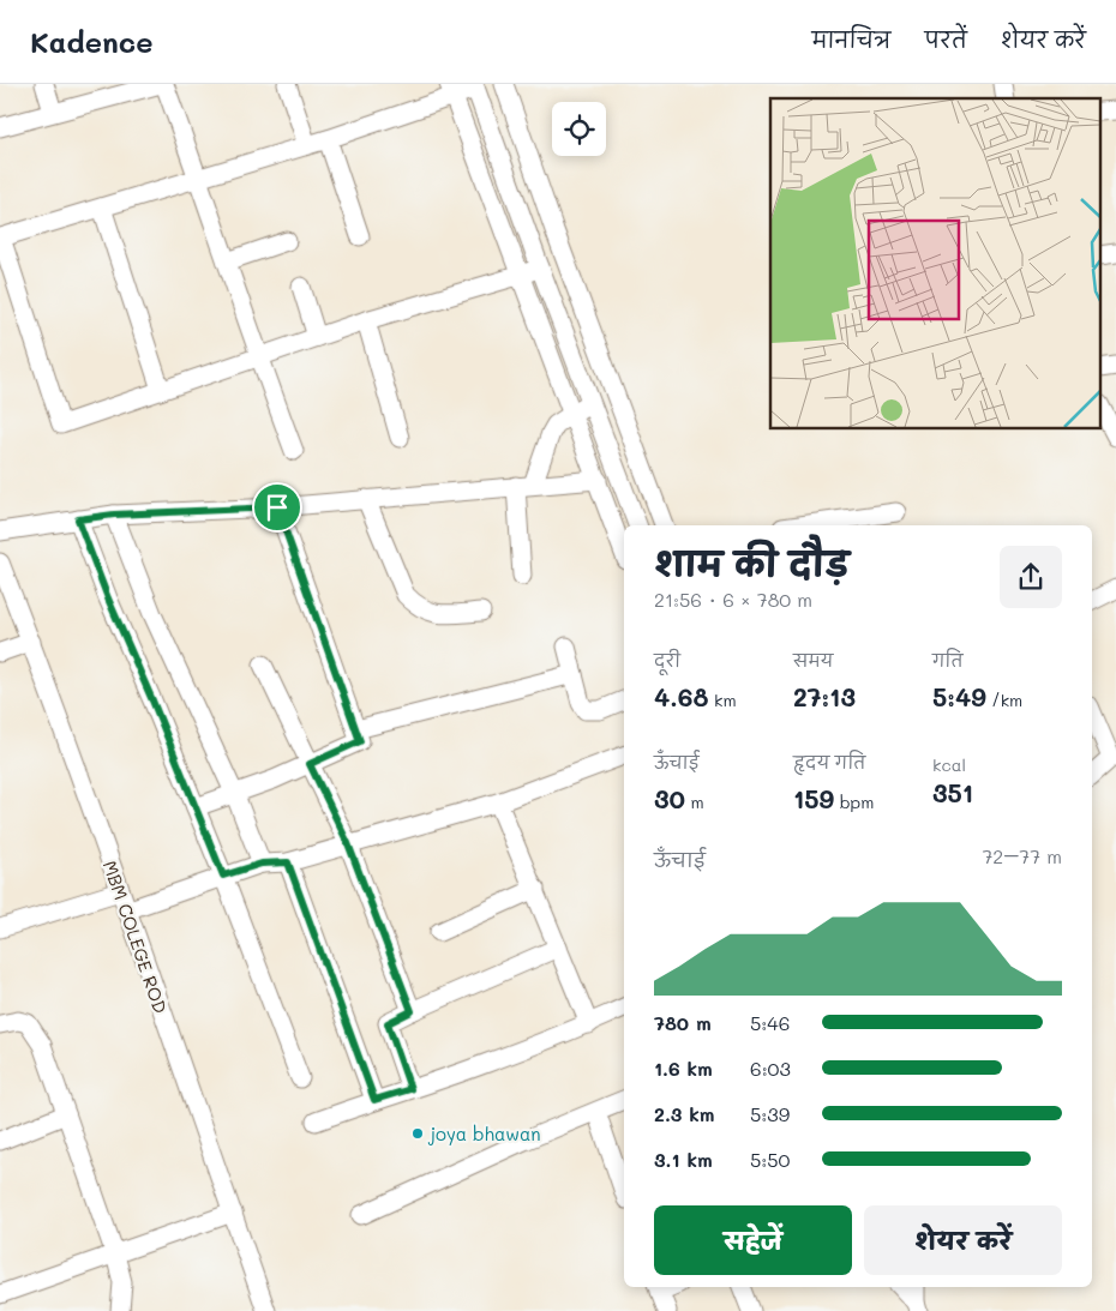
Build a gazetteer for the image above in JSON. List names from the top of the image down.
{
  "streets": {
    "street": ["MBM COLEGE ROD"]
  },
  "places": ["joya bhawan"],
  "page": {
    "header": "Kadence",
    "nav": ["मानचित्र", "परतें", "शेयर करें"],
    "heading": ["शाम की दौड़", "21:56 · 6 × 780 m"],
    "stats": [
      ["दूरी", "4.68 km"],
      ["समय", "27:13"],
      ["गति", "5:49 /km"],
      ["ऊँचाई", "30 m"],
      ["हृदय गति", "159 bpm"],
      ["kcal", "351"]
    ],
    "chart": ["ऊँचाई", "72–77 m"],
    "list": [
      {
        "name": "780 m",
        "note": "5:46"
      },
      {
        "name": "1.6 km",
        "note": "6:03"
      },
      {
        "name": "2.3 km",
        "note": "5:39"
      },
      {
        "name": "3.1 km",
        "note": "5:50"
      }
    ],
    "buttons": ["सहेजें", "शेयर करें"]
  }
}
